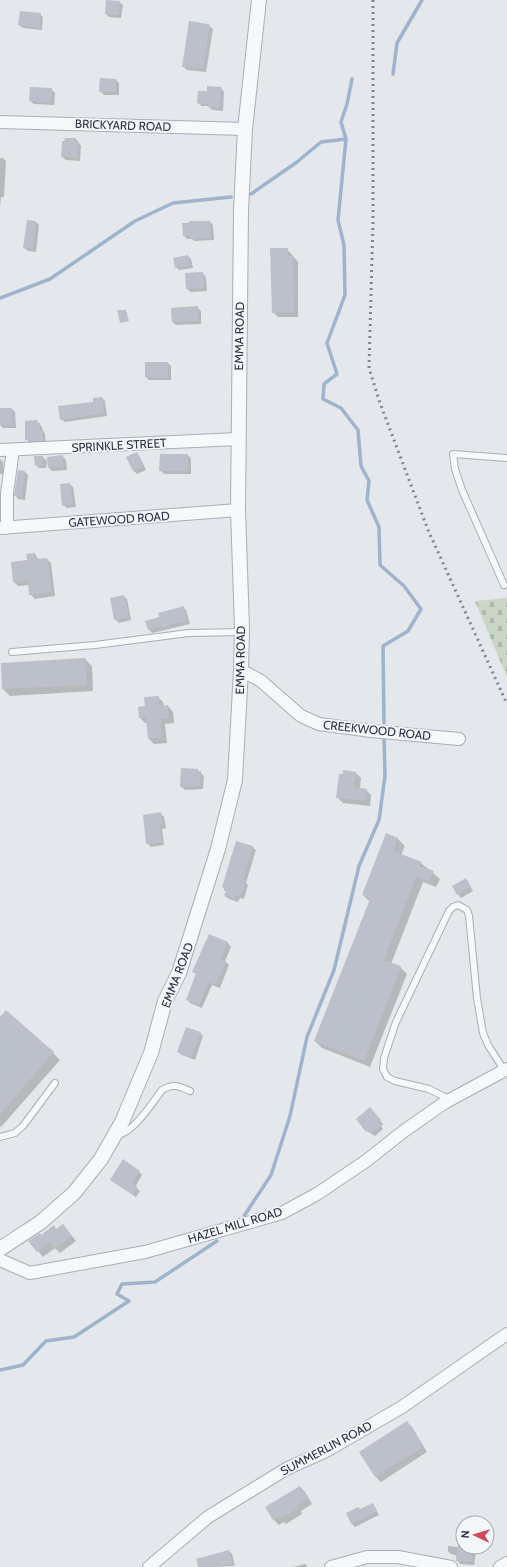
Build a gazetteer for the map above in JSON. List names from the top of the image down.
{
  "streets": {
    "street": [
      "BRICKYARD ROAD",
      "EMMA ROAD",
      "SPRINKLE STREET",
      "GATEWOOD ROAD",
      "CREEKWOOD ROAD",
      "HAZEL MILL ROAD",
      "SUMMERLIN ROAD"
    ]
  },
  "crossings": [
    ["BRICKYARD ROAD", "EMMA ROAD"],
    ["EMMA ROAD", "SPRINKLE STREET"],
    ["EMMA ROAD", "GATEWOOD ROAD"],
    ["EMMA ROAD", "CREEKWOOD ROAD"]
  ],
  "north": "left"
}
